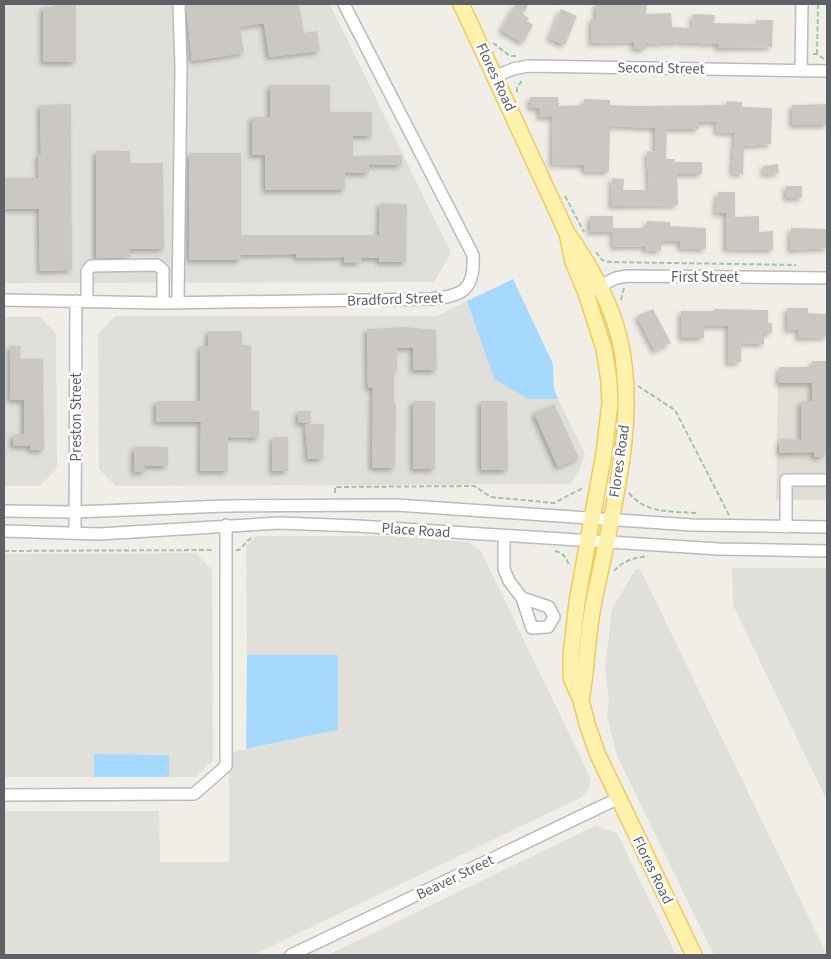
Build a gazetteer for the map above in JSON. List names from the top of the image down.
{
  "streets": {
    "main road": ["Flores Road"],
    "street": [
      "Second Street",
      "First Street",
      "Bradford Street",
      "Preston Street",
      "Place Road",
      "Beaver Street"
    ]
  },
  "crossings": [
    ["Second Street", "Flores Road"],
    ["Flores Road", "First Street"],
    ["Flores Road", "Place Road"],
    ["Flores Road", "Beaver Street"],
    ["Bradford Street", "Preston Street"],
    ["Preston Street", "Place Road"]
  ]
}
